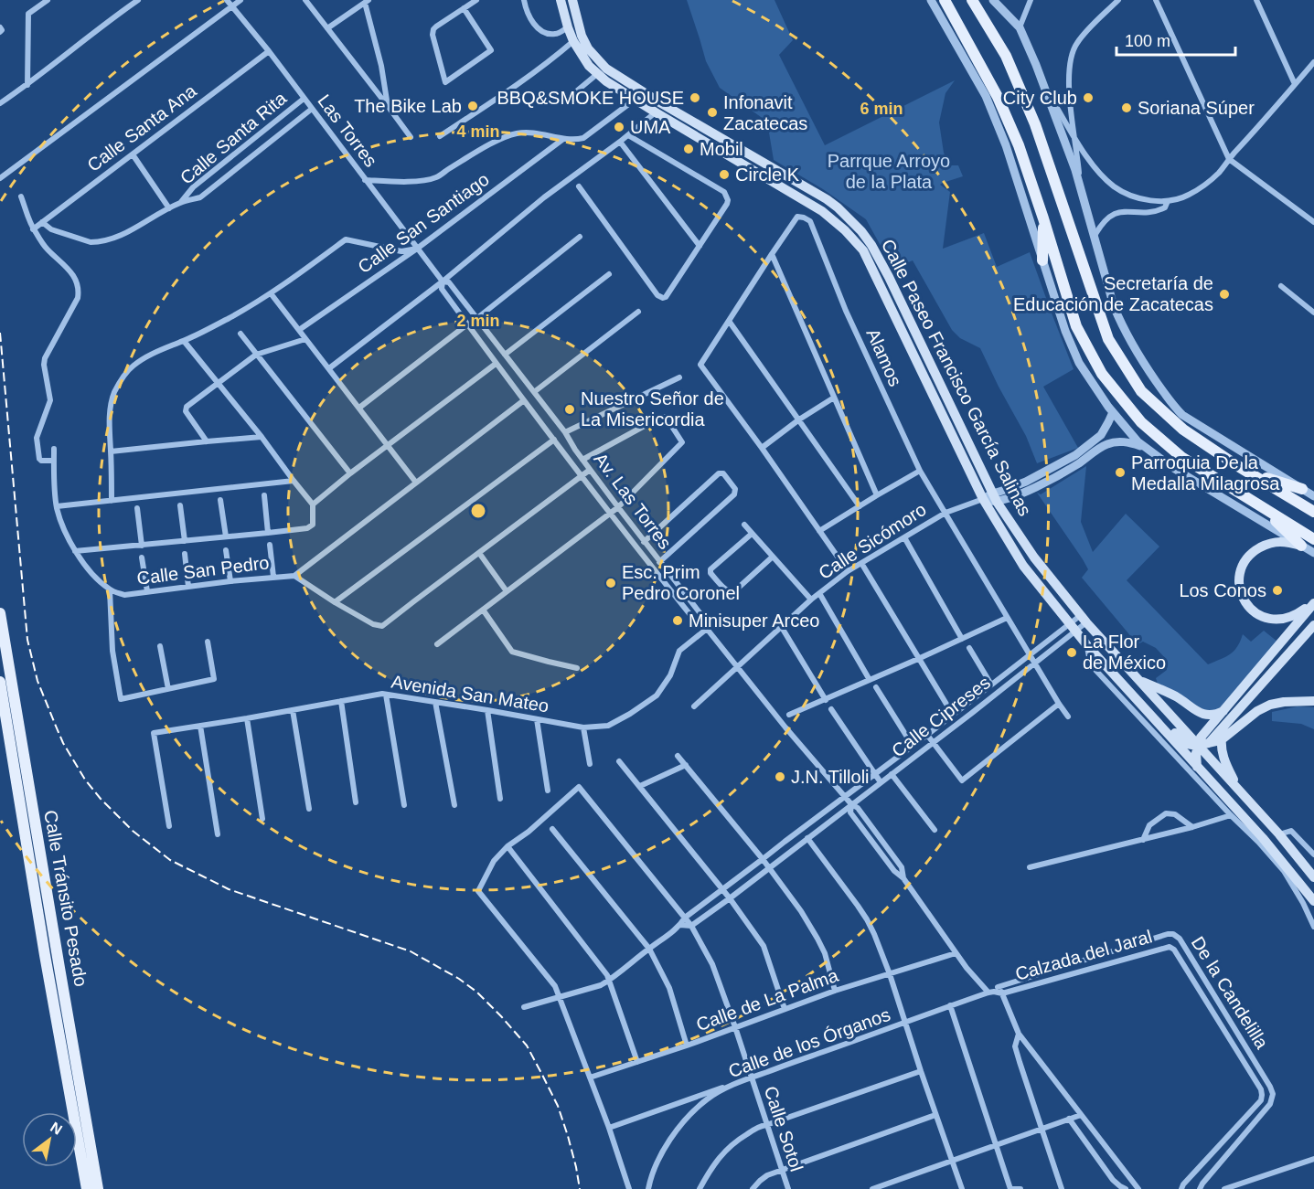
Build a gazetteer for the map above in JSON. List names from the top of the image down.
{
  "streets": {
    "main road": ["Calle Paseo Francisco García Salinas", "Calle Tránsito Pesado"],
    "street": [
      "Calle Santa Ana",
      "Las Torres",
      "Calle Santa Rita",
      "Calle San Santiago",
      "Alamos",
      "Av. Las Torres",
      "Calle Sicómoro",
      "Calle San Pedro",
      "Avenida San Mateo",
      "Calle Cipreses",
      "Calzada del Jaral",
      "De la Candelilla",
      "Calle de La Palma",
      "Calle de los Órganos",
      "Calle Sotol"
    ]
  },
  "crossings": [
    ["Calle Santa Ana", "Las Torres"],
    ["Las Torres", "Calle Santa Rita"],
    ["Las Torres", "Calle San Santiago"],
    ["Las Torres", "Av. Las Torres"],
    ["Alamos", "Calle Sicómoro"],
    ["Alamos", "Calle Cipreses"],
    ["Calle Paseo Francisco García Salinas", "Calle Sicómoro"],
    ["Calle Paseo Francisco García Salinas", "Calle Cipreses"],
    ["Av. Las Torres", "Avenida San Mateo"],
    ["Calle Cipreses", "Calle Sotol"],
    ["De la Candelilla", "Calle de los Órganos"],
    ["Calle de La Palma", "Calle Sotol"],
    ["Calle de los Órganos", "Calle Sotol"]
  ],
  "parks": ["Parrque Arroyo de la Plata"],
  "places": [
    "BBQ&SMOKE HOUSE",
    "City Club",
    "The Bike Lab",
    "Soriana Súper",
    "Infonavit Zacatecas",
    "UMA",
    "Mobil",
    "Circle K",
    "Secretaría de Educación de Zacatecas",
    "Nuestro Señor de La Misericordia",
    "Parroquia De la Medalla Milagrosa",
    "Esc. Prim Pedro Coronel",
    "Los Conos",
    "Minisuper Arceo",
    "La Flor de México",
    "J.N. Tilloli"
  ],
  "scale_bar": "100 m",
  "north": "top right",
  "rings": ["6 min", "4 min", "2 min"]
}
